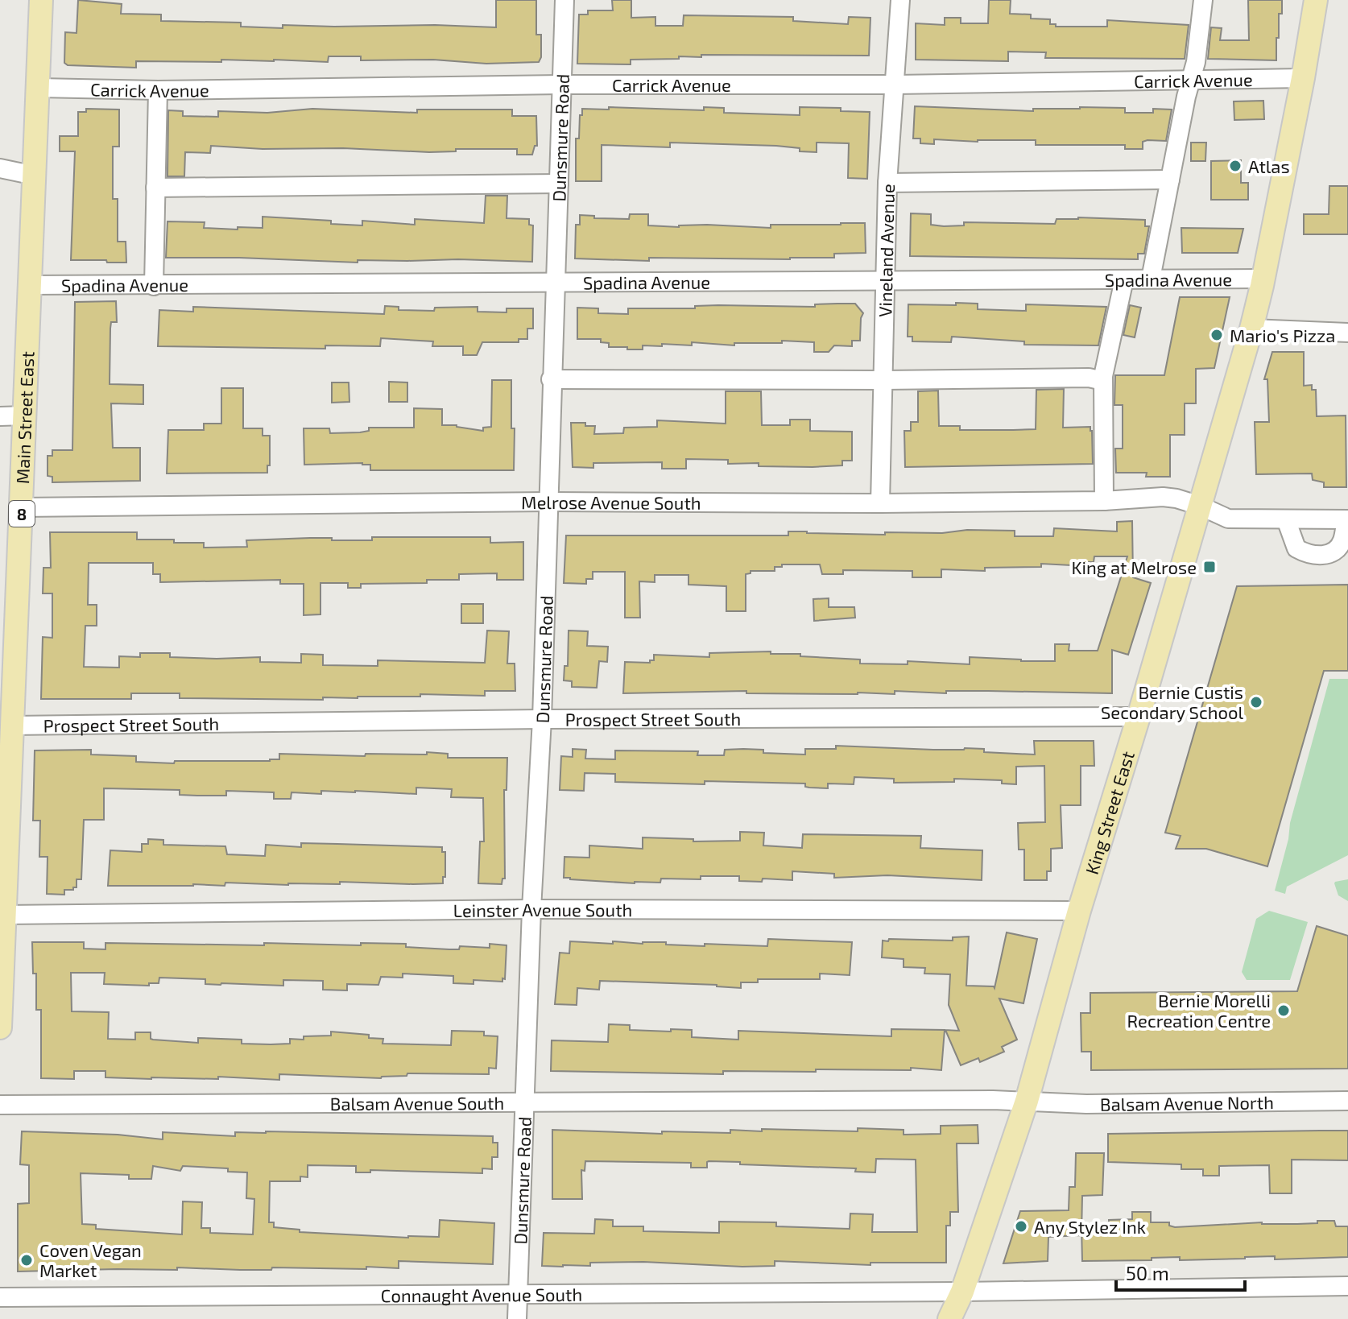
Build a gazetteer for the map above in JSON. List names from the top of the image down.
{
  "streets": {
    "main road": ["Main Street East", "8", "King Street East"],
    "street": [
      "Carrick Avenue",
      "Dunsmure Road",
      "Vineland Avenue",
      "Spadina Avenue",
      "Melrose Avenue South",
      "Prospect Street South",
      "Leinster Avenue South",
      "Balsam Avenue South",
      "Balsam Avenue North",
      "Connaught Avenue South"
    ]
  },
  "crossings": [
    ["Carrick Avenue", "Dunsmure Road"],
    ["Carrick Avenue", "Vineland Avenue"],
    ["Carrick Avenue", "Main Street East"],
    ["Carrick Avenue", "King Street East"],
    ["Dunsmure Road", "Spadina Avenue"],
    ["Dunsmure Road", "Melrose Avenue South"],
    ["Dunsmure Road", "Prospect Street South"],
    ["Dunsmure Road", "Leinster Avenue South"],
    ["Dunsmure Road", "Balsam Avenue South"],
    ["Dunsmure Road", "Connaught Avenue South"],
    ["Vineland Avenue", "Spadina Avenue"],
    ["Vineland Avenue", "Melrose Avenue South"],
    ["Spadina Avenue", "Main Street East"],
    ["Spadina Avenue", "King Street East"],
    ["Main Street East", "Melrose Avenue South"],
    ["Main Street East", "Prospect Street South"],
    ["Main Street East", "Leinster Avenue South"],
    ["Melrose Avenue South", "King Street East"],
    ["Prospect Street South", "King Street East"],
    ["King Street East", "Leinster Avenue South"],
    ["King Street East", "Balsam Avenue South"],
    ["King Street East", "Balsam Avenue North"],
    ["King Street East", "Connaught Avenue South"],
    ["Balsam Avenue South", "Balsam Avenue North"]
  ],
  "places": {
    "other": [
      "Atlas",
      "Mario's Pizza",
      "Bernie Custis Secondary School",
      "Bernie Morelli Recreation Centre",
      "Any Stylez Ink",
      "Coven Vegan Market"
    ],
    "transit": ["King at Melrose"]
  },
  "scale_bar": "50 m"
}
